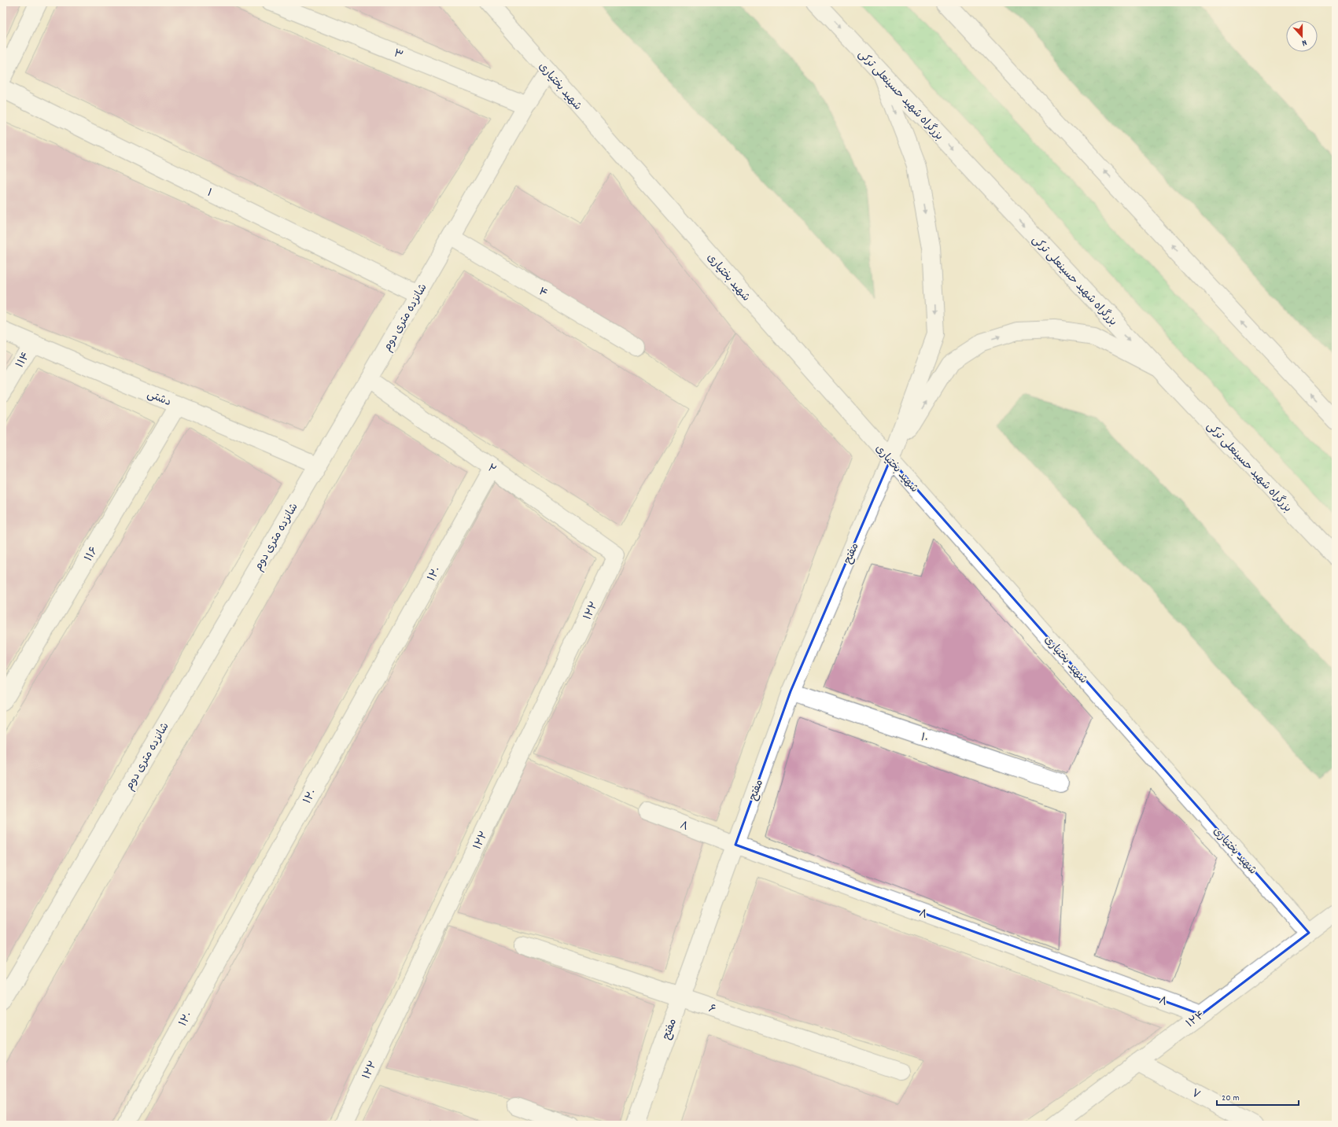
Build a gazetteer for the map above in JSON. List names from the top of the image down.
{
  "streets": {
    "main road": [
      "۳",
      "شهید بختیاری",
      "بزرگراه شهید حسینعلی ترکی",
      "۱",
      "۴",
      "شانزده متری دوم",
      "۱۱۴",
      "دشتی",
      "۲",
      "مفتح",
      "۱۱۶",
      "۱۲۰",
      "۱۲۲",
      "۱۰",
      "۸",
      "۶",
      "۱۲۴",
      "۷"
    ]
  },
  "crossings": [
    ["۳", "شانزده متری دوم"],
    ["شهید بختیاری", "شانزده متری دوم"],
    ["شهید بختیاری", "مفتح"],
    ["شهید بختیاری", "۱۲۴"],
    ["۱", "شانزده متری دوم"],
    ["۴", "شانزده متری دوم"],
    ["شانزده متری دوم", "دشتی"],
    ["شانزده متری دوم", "۲"],
    ["۱۱۴", "دشتی"],
    ["دشتی", "۱۱۶"],
    ["۲", "۱۲۰"],
    ["۲", "۱۲۲"],
    ["مفتح", "۱۰"],
    ["مفتح", "۸"],
    ["مفتح", "۶"],
    ["۸", "۱۲۴"],
    ["۱۲۴", "۷"]
  ],
  "scale_bar": "20 m",
  "north": "bottom"
}
